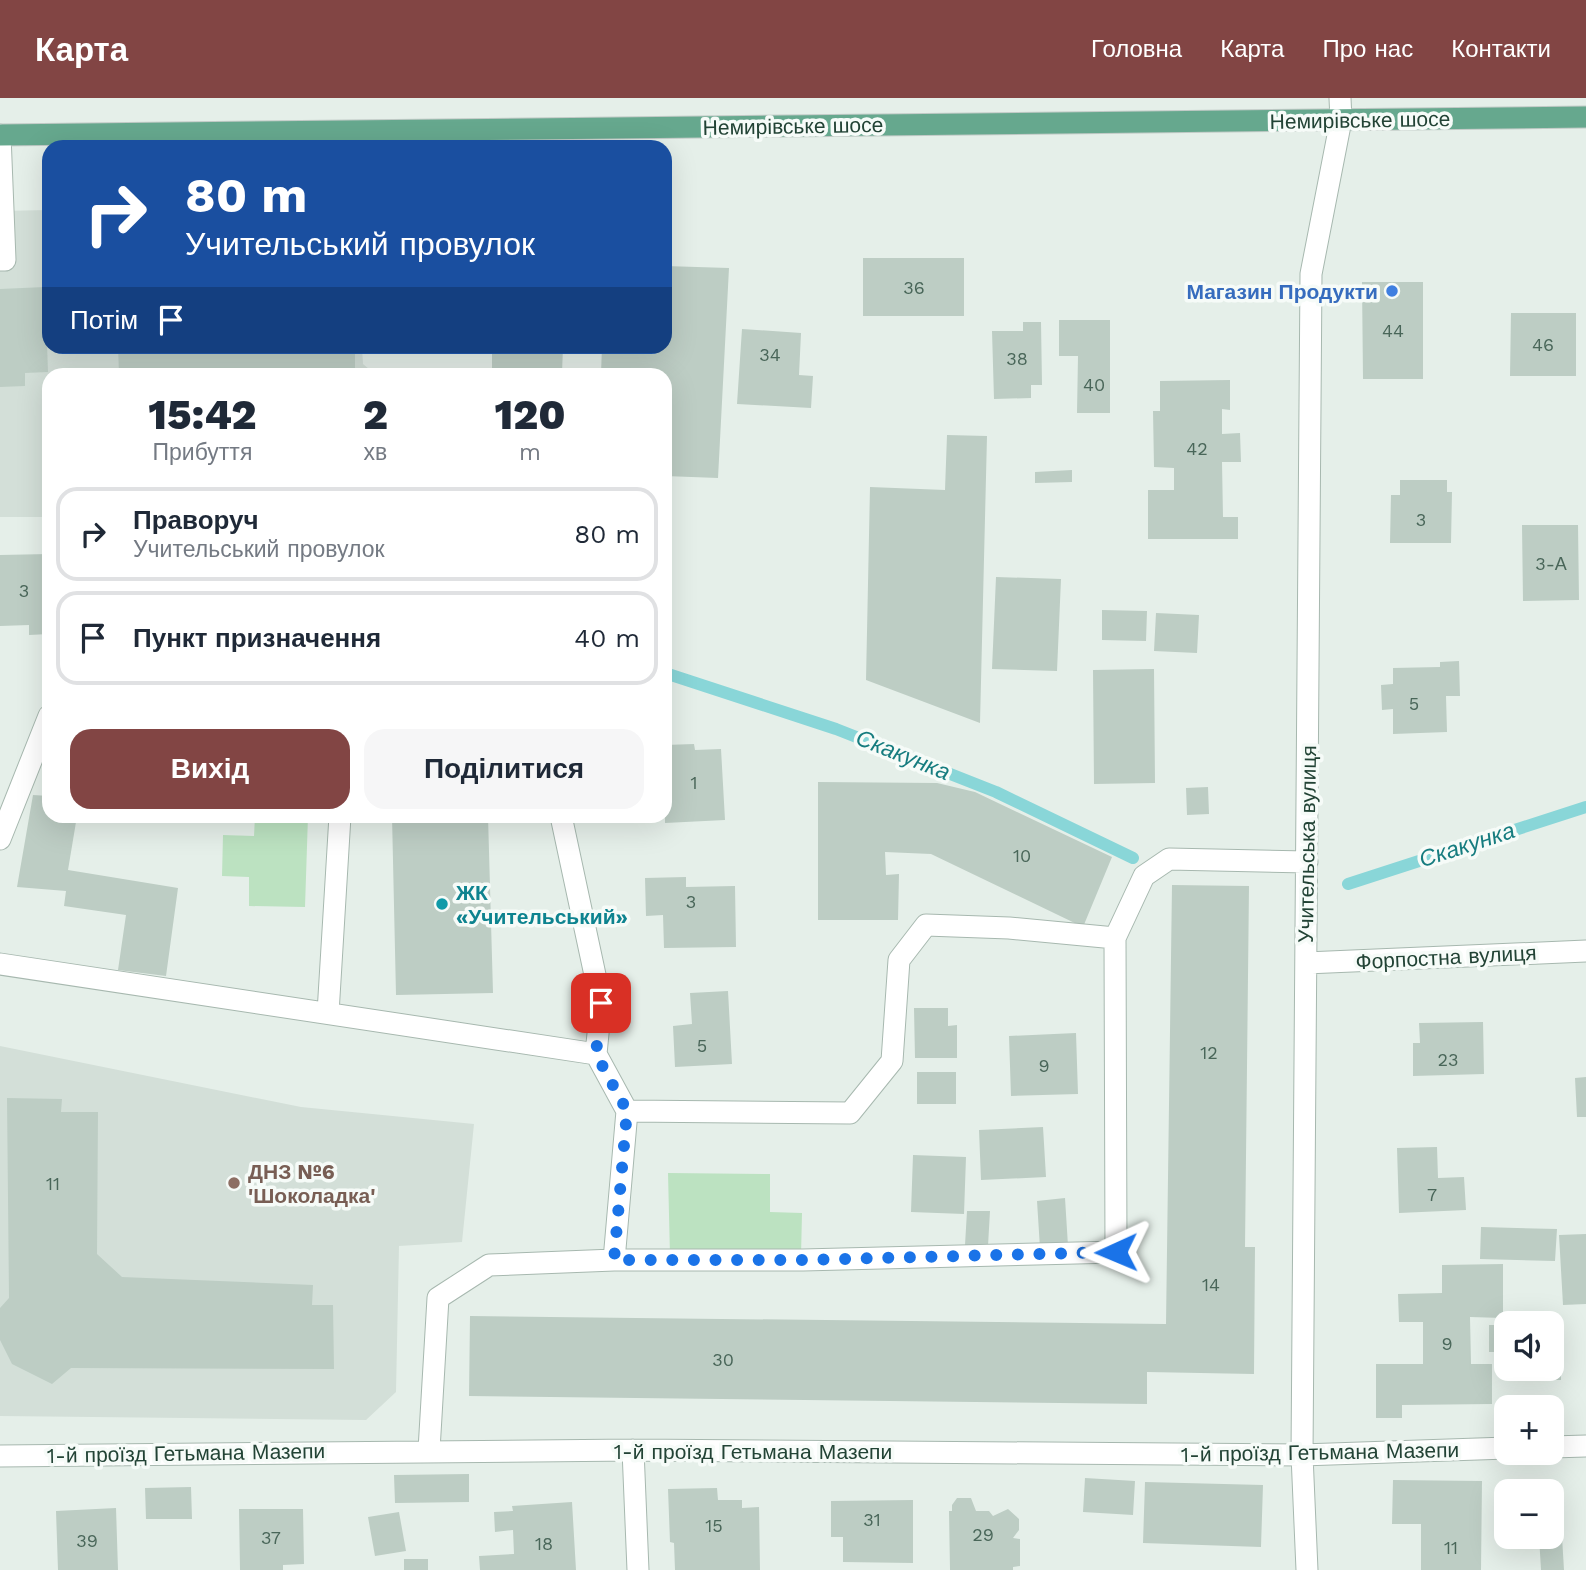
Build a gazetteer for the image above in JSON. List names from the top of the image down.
{
  "streets": {
    "main road": ["Немирівське шосе"],
    "street": ["Учительська вулиця", "Форпостна вулиця", "1-й проїзд Гетьмана Мазепи"]
  },
  "crossings": [
    ["Немирівське шосе", "Учительська вулиця"],
    ["Учительська вулиця", "Форпостна вулиця"],
    ["Учительська вулиця", "1-й проїзд Гетьмана Мазепи"]
  ],
  "water": ["Скакунка"],
  "places": ["Магазин Продукти", "ЖК «Учительський»", "ДНЗ №6 'Шоколадка'"],
  "house_numbers": [
    "36",
    "44",
    "46",
    "34",
    "38",
    "40",
    "42",
    "3",
    "3-А",
    "3",
    "5",
    "1",
    "10",
    "3",
    "5",
    "12",
    "23",
    "9",
    "11",
    "7",
    "14",
    "9",
    "30",
    "31",
    "15",
    "29",
    "37",
    "39",
    "18",
    "11"
  ],
  "page": {
    "header": "Карта",
    "nav": [
      "Головна",
      "Карта",
      "Про нас",
      "Контакти"
    ],
    "turn": ["80 m", "Учительський провулок"],
    "then": "Потім",
    "eta": [
      "15:42",
      "Прибуття",
      "2",
      "хв",
      "120",
      "m"
    ],
    "list": [
      {
        "name": "Праворуч",
        "note": "Учительський провулок",
        "value": "80 m"
      },
      {
        "name": "Пункт призначення",
        "value": "40 m"
      }
    ],
    "buttons": ["Вихід", "Поділитися"],
    "map_buttons": ["+", "−"]
  }
}
